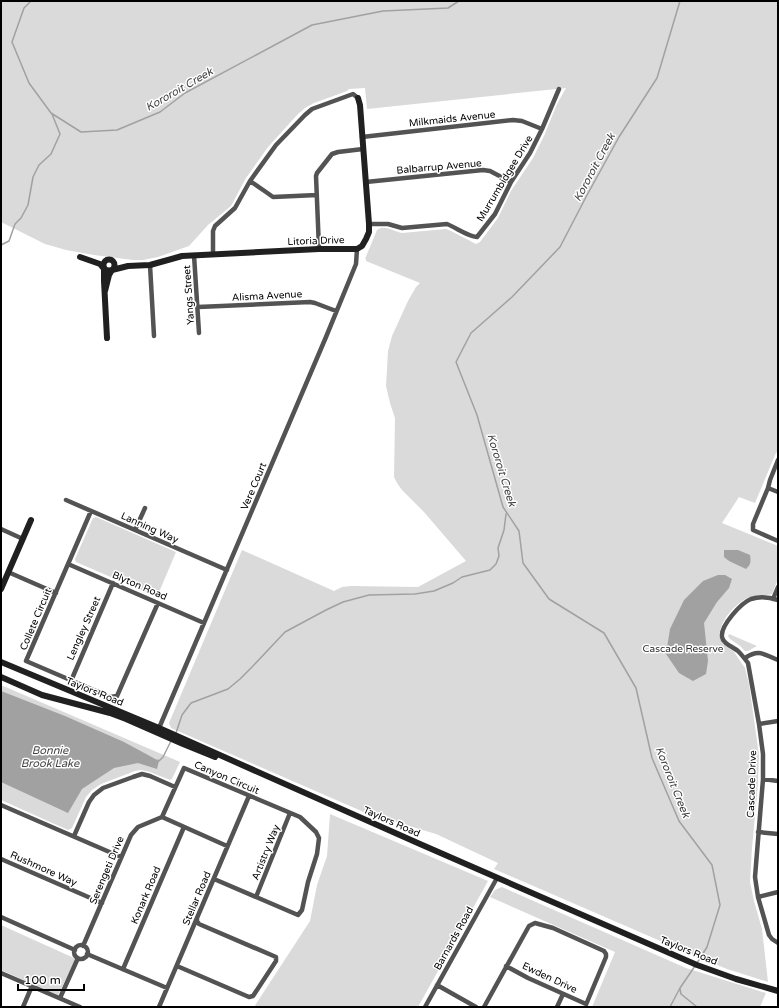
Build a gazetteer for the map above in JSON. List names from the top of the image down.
{
  "streets": {
    "street": [
      "Milkmaids Avenue",
      "Balbarrup Avenue",
      "Murrumbidgee Drive",
      "Litoria Drive",
      "Yangs Street",
      "Alisma Avenue",
      "Vere Court",
      "Lanning Way",
      "Blyton Road",
      "Collete Circuit",
      "Lengley Street",
      "Taylors Road",
      "Canyon Circuit",
      "Cascade Drive",
      "Artistry Way",
      "Rushmore Way",
      "Serengeti Drive",
      "Konark Road",
      "Stellar Road",
      "Barnards Road",
      "Ewden Drive"
    ]
  },
  "crossings": [
    ["Milkmaids Avenue", "Murrumbidgee Drive"],
    ["Milkmaids Avenue", "Litoria Drive"],
    ["Balbarrup Avenue", "Murrumbidgee Drive"],
    ["Balbarrup Avenue", "Litoria Drive"],
    ["Murrumbidgee Drive", "Litoria Drive"],
    ["Litoria Drive", "Yangs Street"],
    ["Litoria Drive", "Vere Court"],
    ["Yangs Street", "Alisma Avenue"],
    ["Alisma Avenue", "Vere Court"],
    ["Vere Court", "Lanning Way"],
    ["Vere Court", "Blyton Road"],
    ["Vere Court", "Taylors Road"],
    ["Lanning Way", "Collete Circuit"],
    ["Blyton Road", "Collete Circuit"],
    ["Blyton Road", "Lengley Street"],
    ["Collete Circuit", "Lengley Street"],
    ["Taylors Road", "Barnards Road"],
    ["Canyon Circuit", "Artistry Way"],
    ["Canyon Circuit", "Serengeti Drive"],
    ["Canyon Circuit", "Stellar Road"],
    ["Rushmore Way", "Serengeti Drive"]
  ],
  "water": ["Kororoit Creek", "Bonnie Brook Lake"],
  "parks": ["Cascade Reserve"],
  "scale_bar": "100 m"
}
